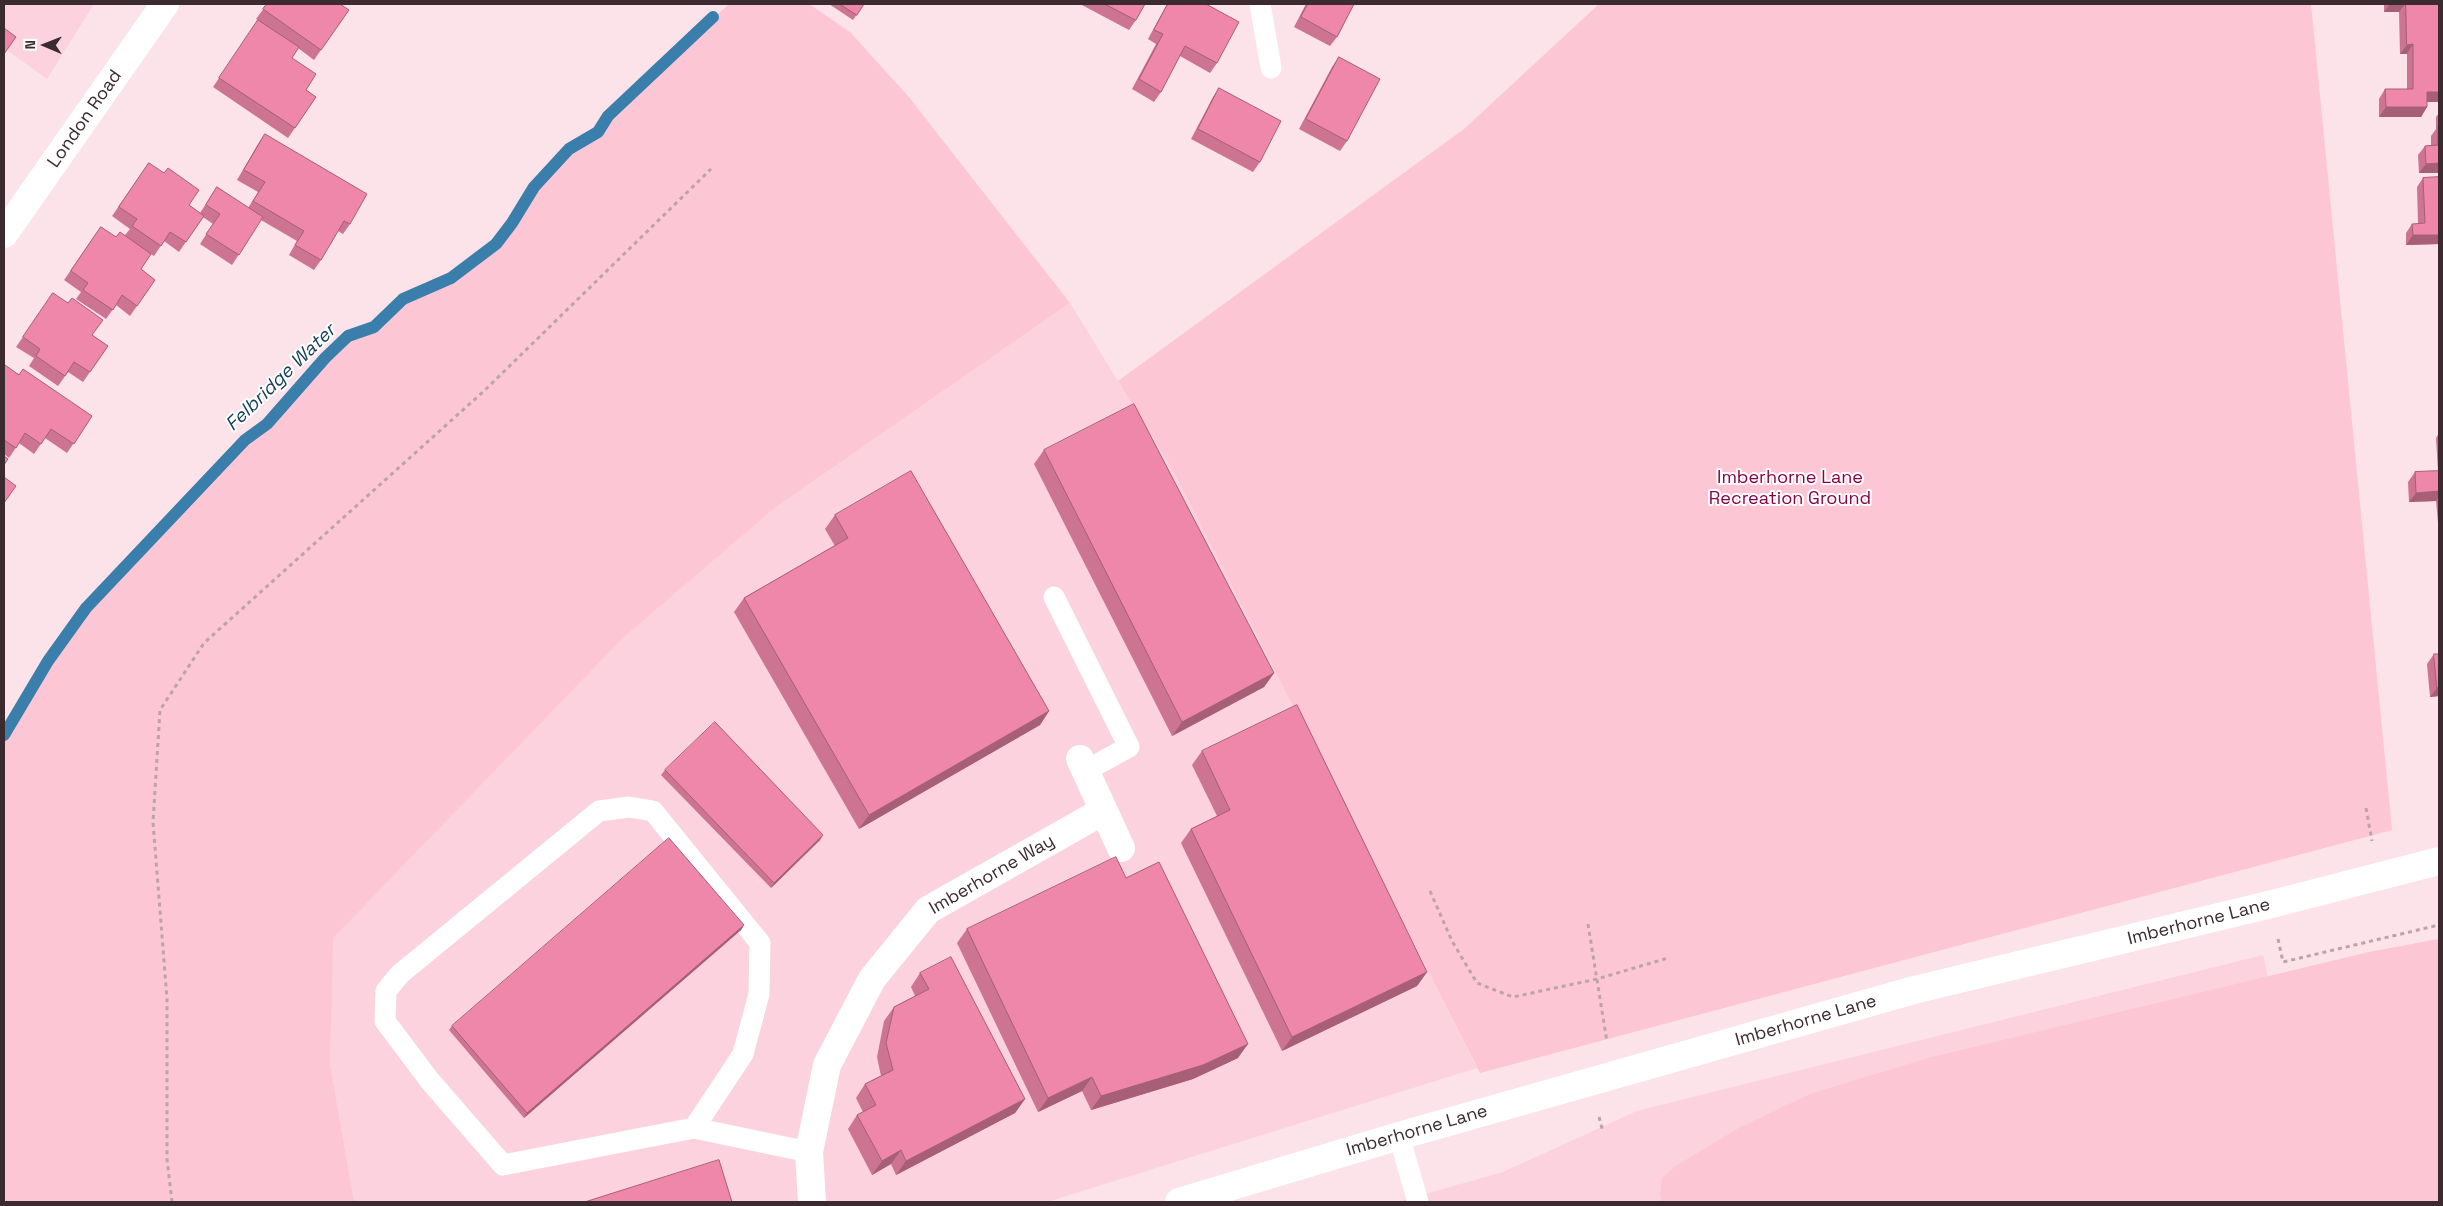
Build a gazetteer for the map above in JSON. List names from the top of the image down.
{
  "streets": {
    "main road": ["London Road", "Imberhorne Way", "Imberhorne Lane"]
  },
  "water": ["Felbridge Water"],
  "parks": ["Imberhorne Lane Recreation Ground"],
  "north": "left"
}
